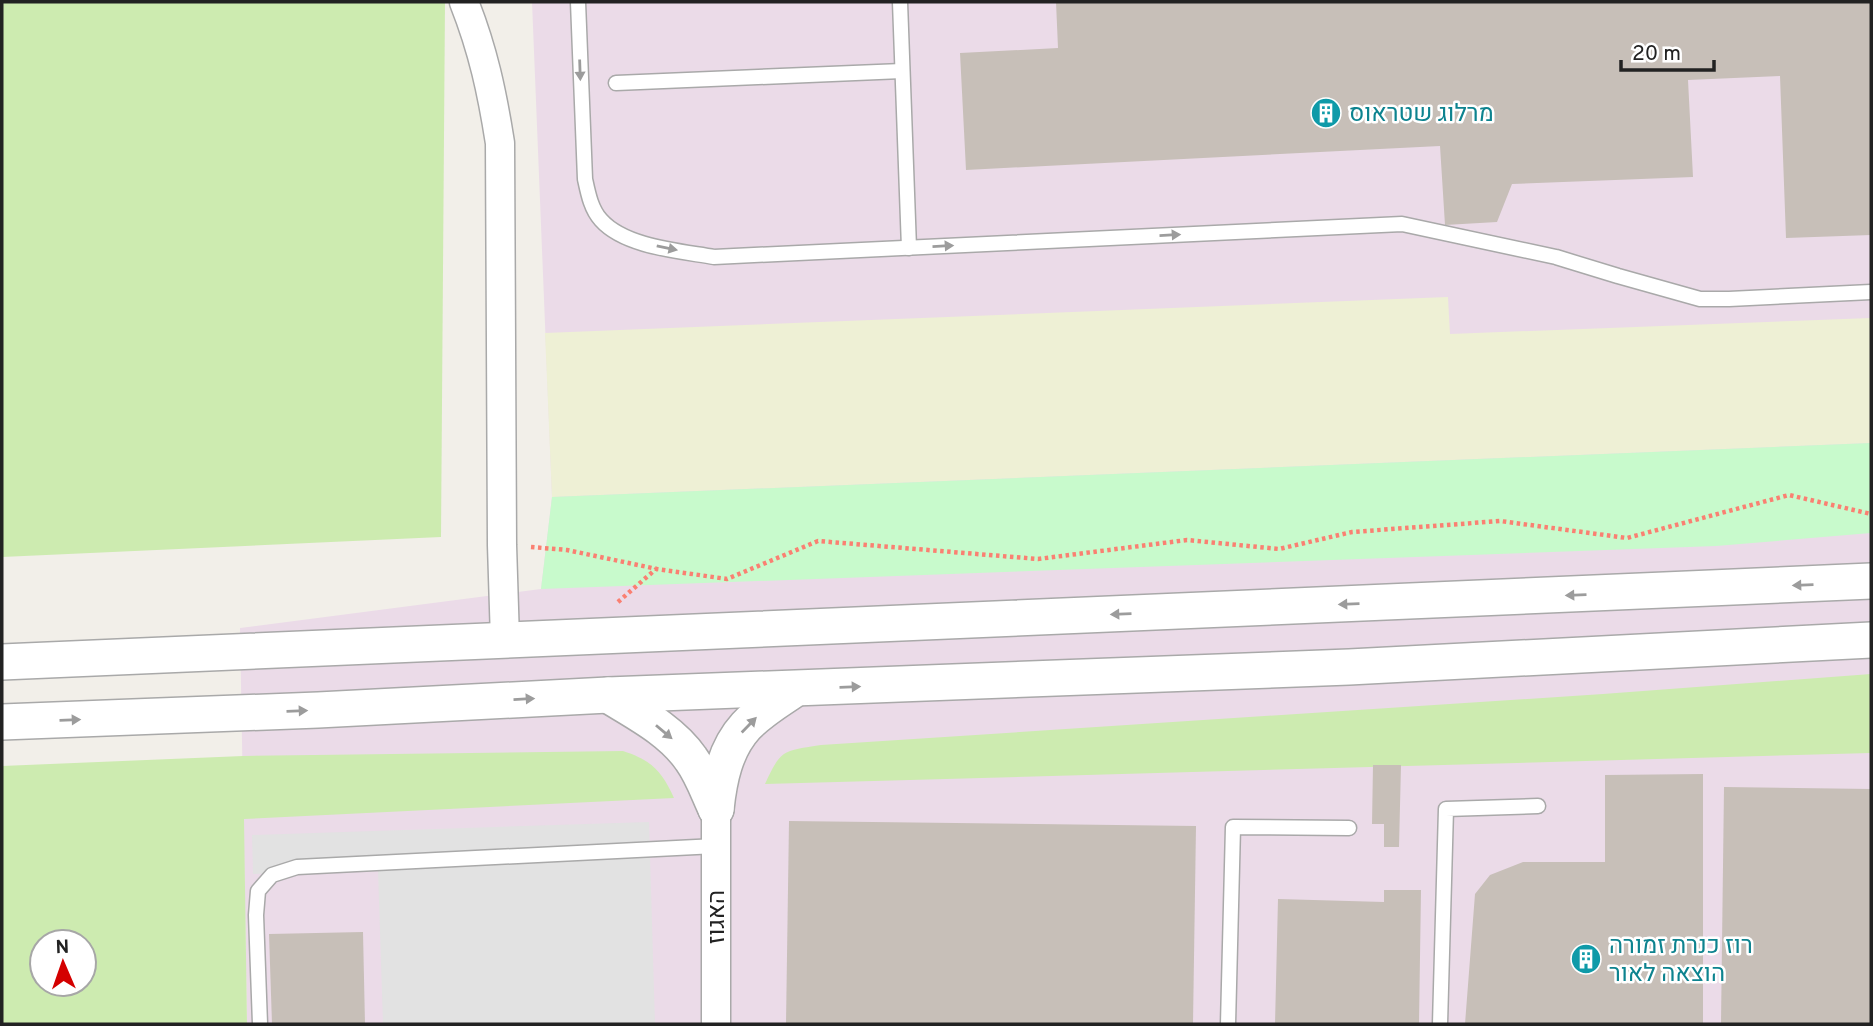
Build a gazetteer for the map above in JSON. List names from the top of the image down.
{
  "streets": {
    "street": ["האגוז"]
  },
  "places": {
    "building": ["מרלוג שטראוס", "רוז כנרת זמורה הוצאה לאור"]
  },
  "scale_bar": "20 m",
  "north": "top"
}
